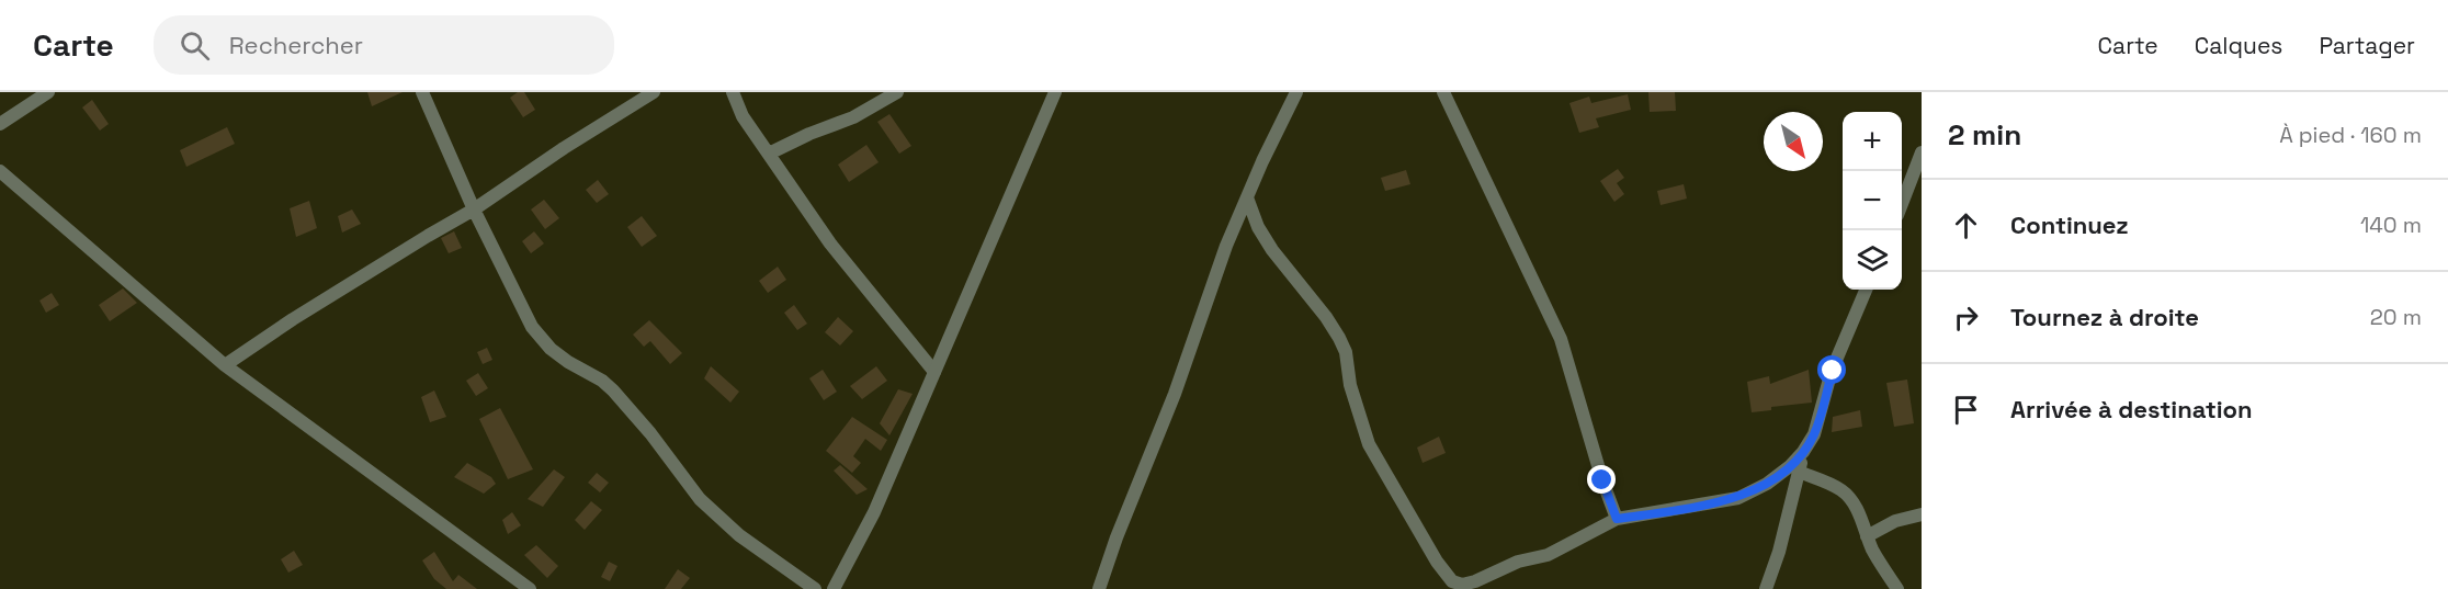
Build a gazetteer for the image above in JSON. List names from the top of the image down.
{
  "north": "bottom right",
  "page": {
    "header": "Carte",
    "search": "Rechercher",
    "nav": ["Carte", "Calques", "Partager"],
    "heading": ["2 min", "À pied · 160 m"],
    "map_buttons": ["+", "−"],
    "list": [
      ["Continuez", "140 m"],
      ["Tournez à droite", "20 m"],
      "Arrivée à destination"
    ]
  }
}
